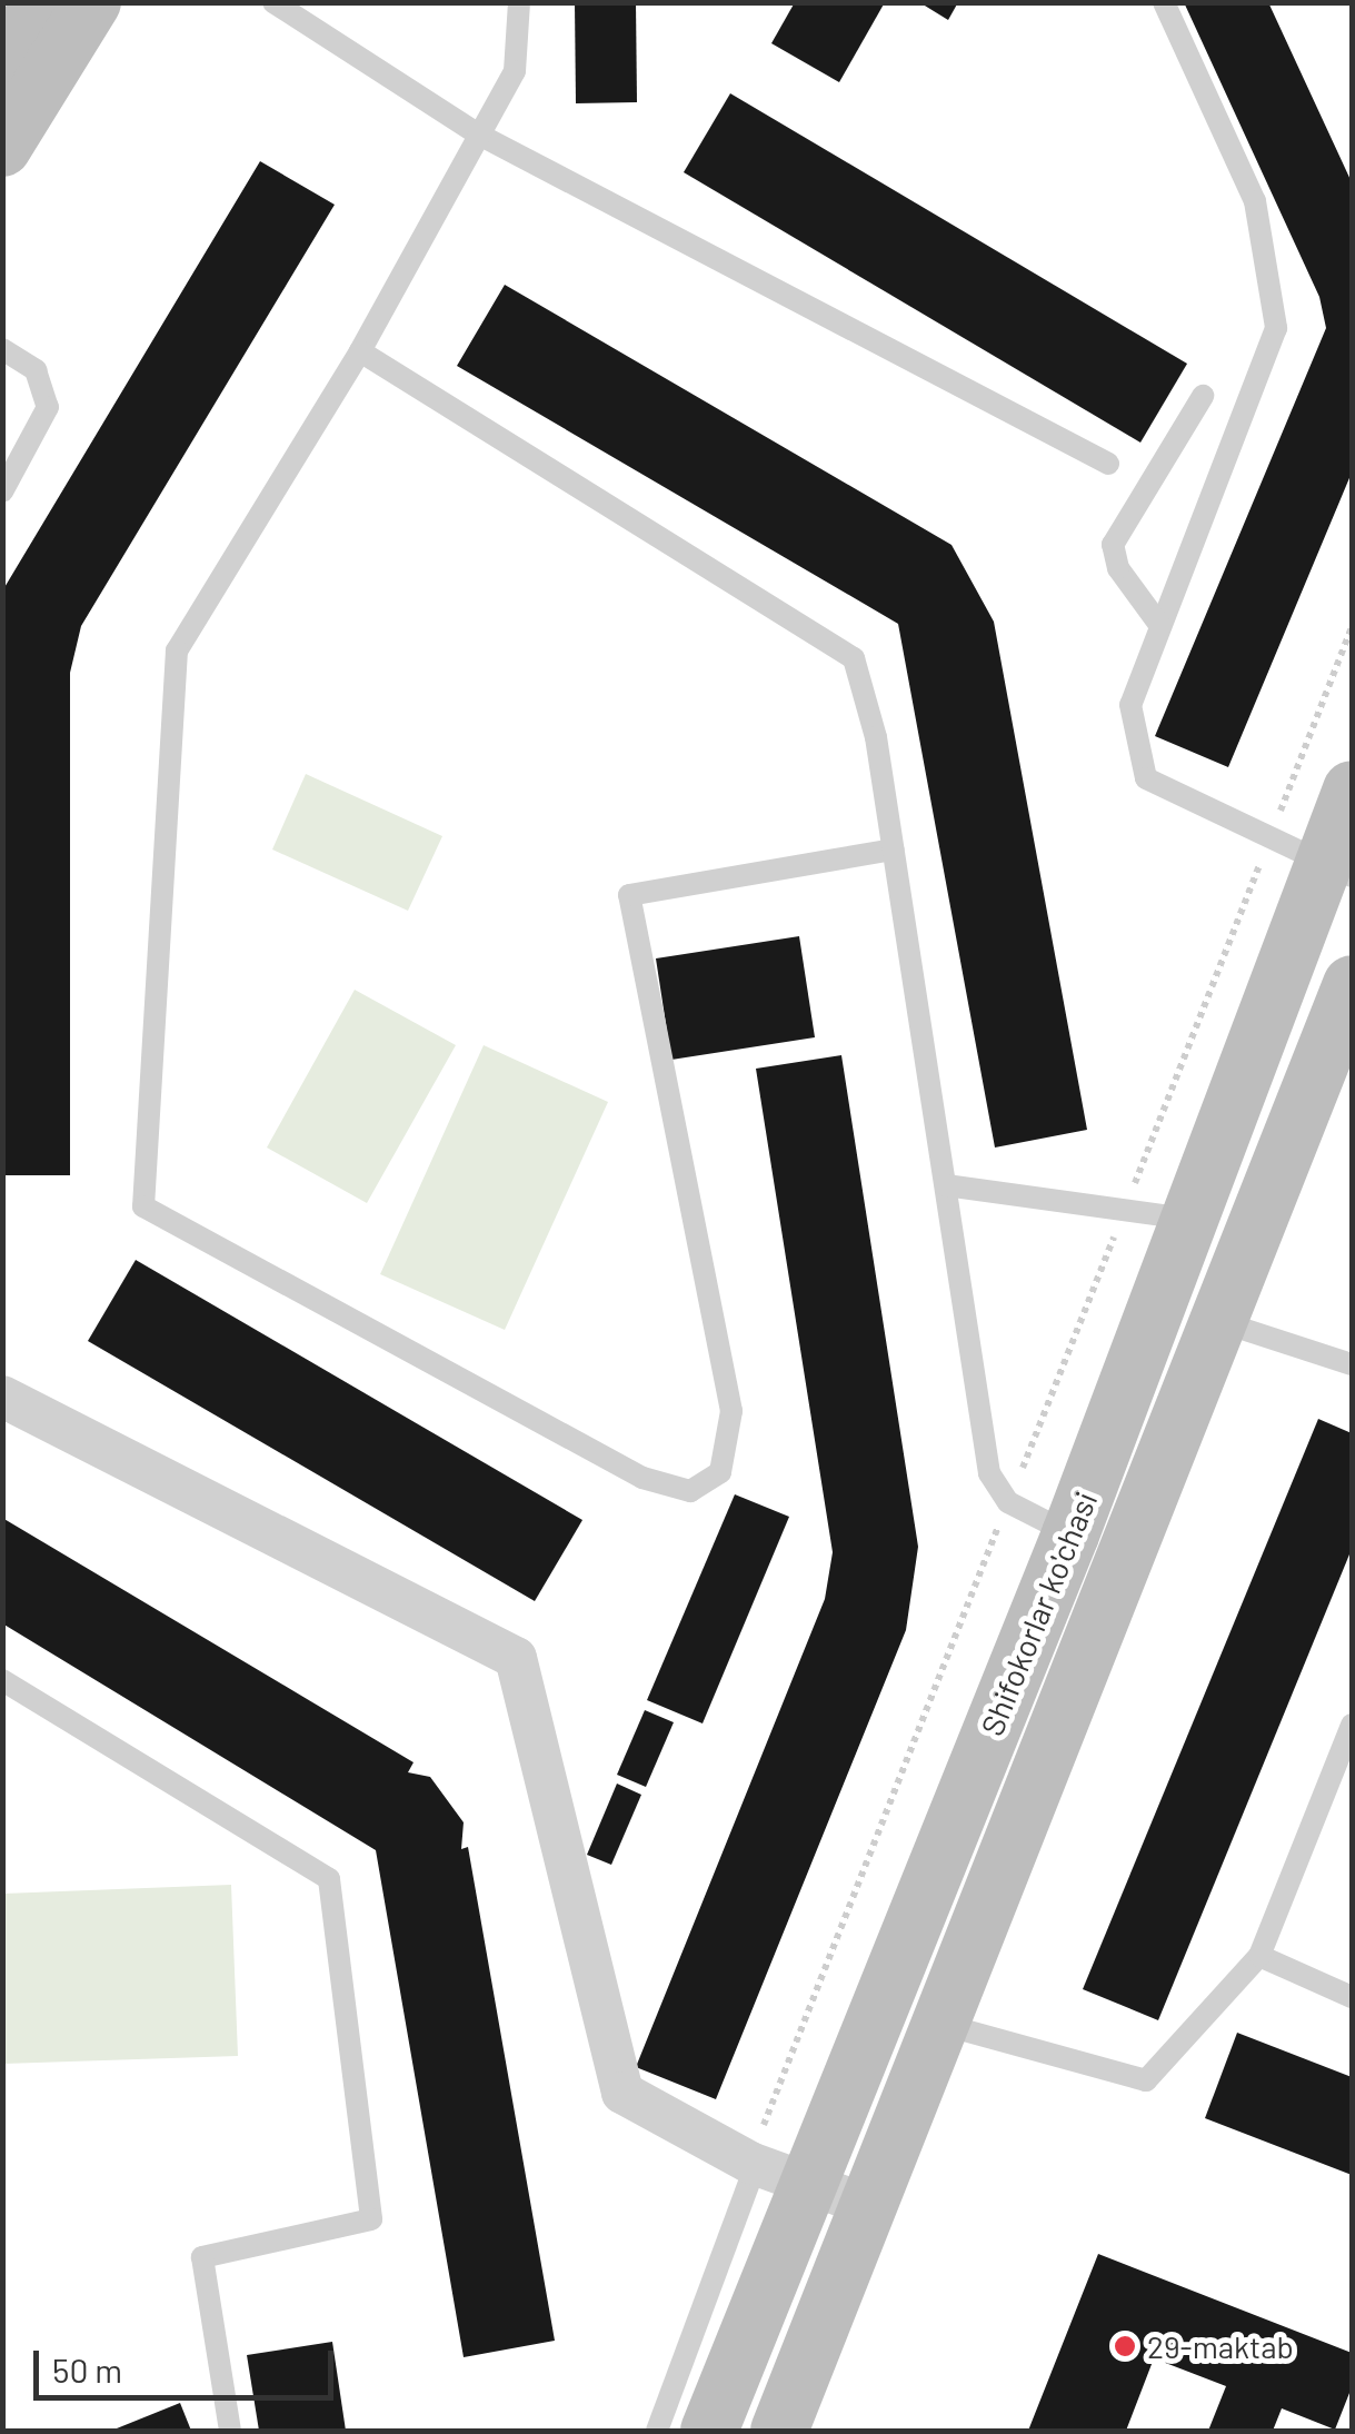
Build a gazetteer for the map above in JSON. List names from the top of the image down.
{
  "streets": {
    "main road": ["Shifokorlar ko'chasi"]
  },
  "places": ["29-maktab"],
  "scale_bar": "50 m"
}
